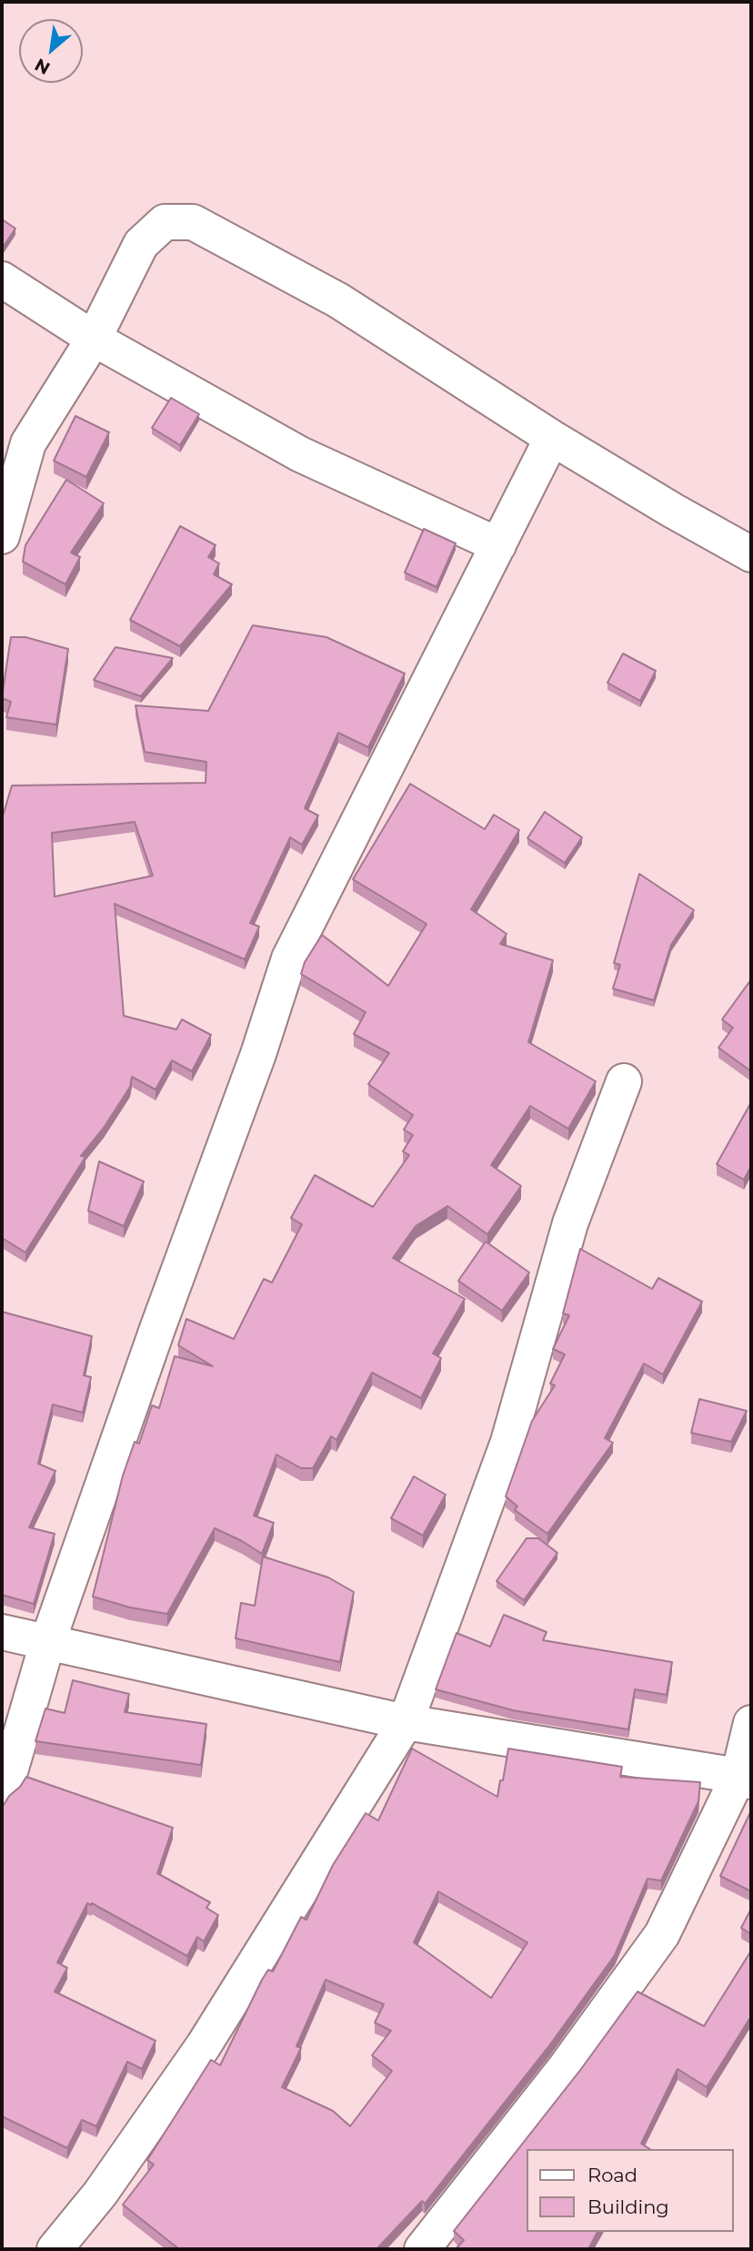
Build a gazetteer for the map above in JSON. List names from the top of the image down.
{
  "legend": ["Road", "Building"],
  "north": "bottom left"
}
